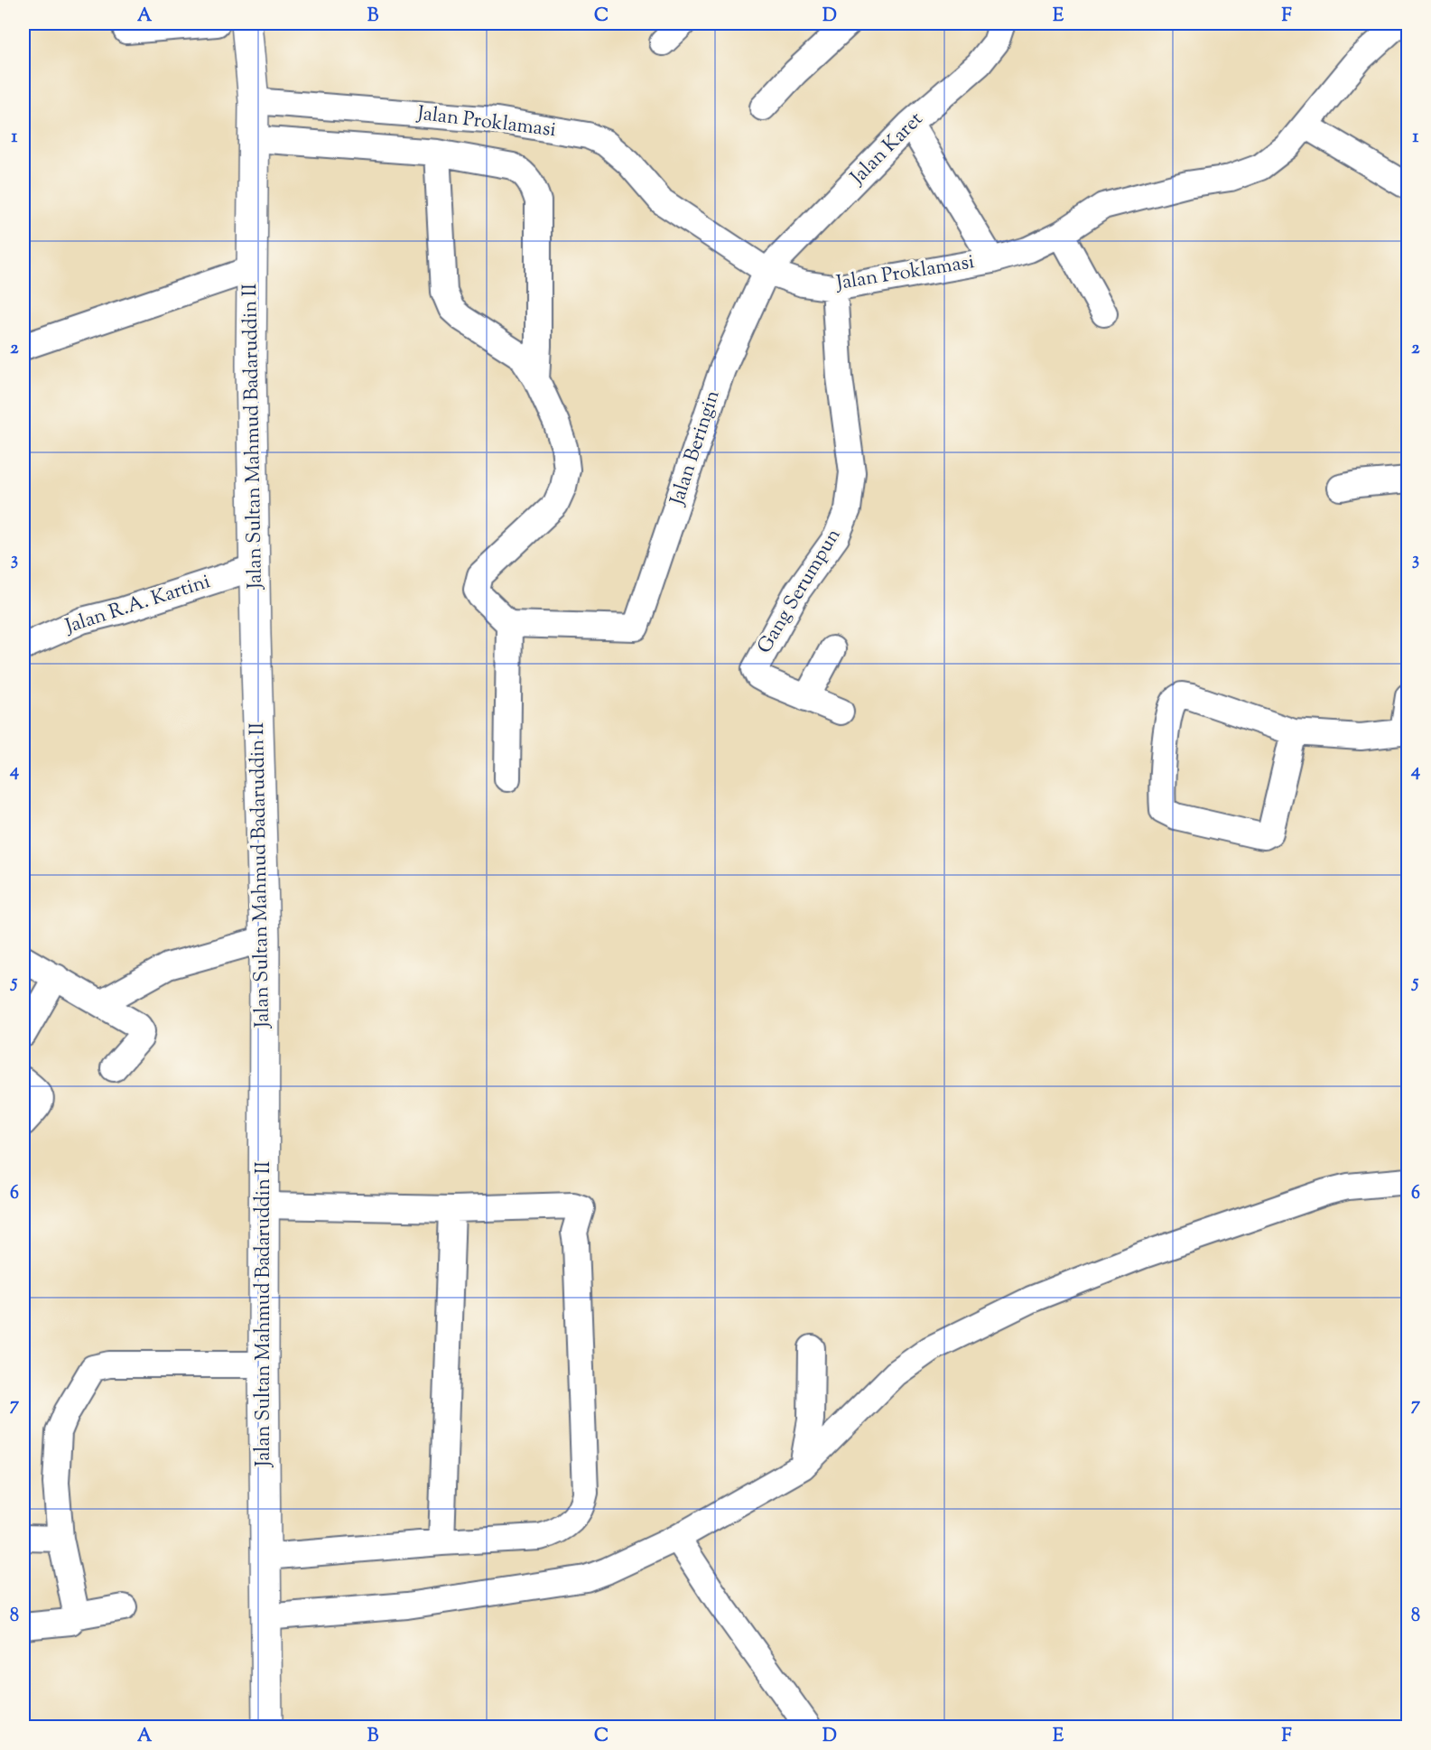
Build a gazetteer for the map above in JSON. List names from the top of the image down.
{
  "streets": {
    "highway": ["Jalan Sultan Mahmud Badaruddin II"],
    "street": [
      "Jalan Proklamasi",
      "Jalan Karet",
      "Jalan Beringin",
      "Gang Serumpun",
      "Jalan R.A. Kartini"
    ]
  },
  "crossings": [
    ["Jalan Proklamasi", "Jalan Karet"],
    ["Jalan Proklamasi", "Jalan Sultan Mahmud Badaruddin II"],
    ["Jalan Proklamasi", "Jalan Beringin"],
    ["Jalan Proklamasi", "Gang Serumpun"],
    ["Jalan Karet", "Jalan Beringin"],
    ["Jalan Sultan Mahmud Badaruddin II", "Jalan R.A. Kartini"]
  ],
  "grid": {
    "columns": [
      "A",
      "B",
      "C",
      "D",
      "E",
      "F"
    ],
    "rows": [
      "1",
      "2",
      "3",
      "4",
      "5",
      "6",
      "7",
      "8"
    ]
  }
}
